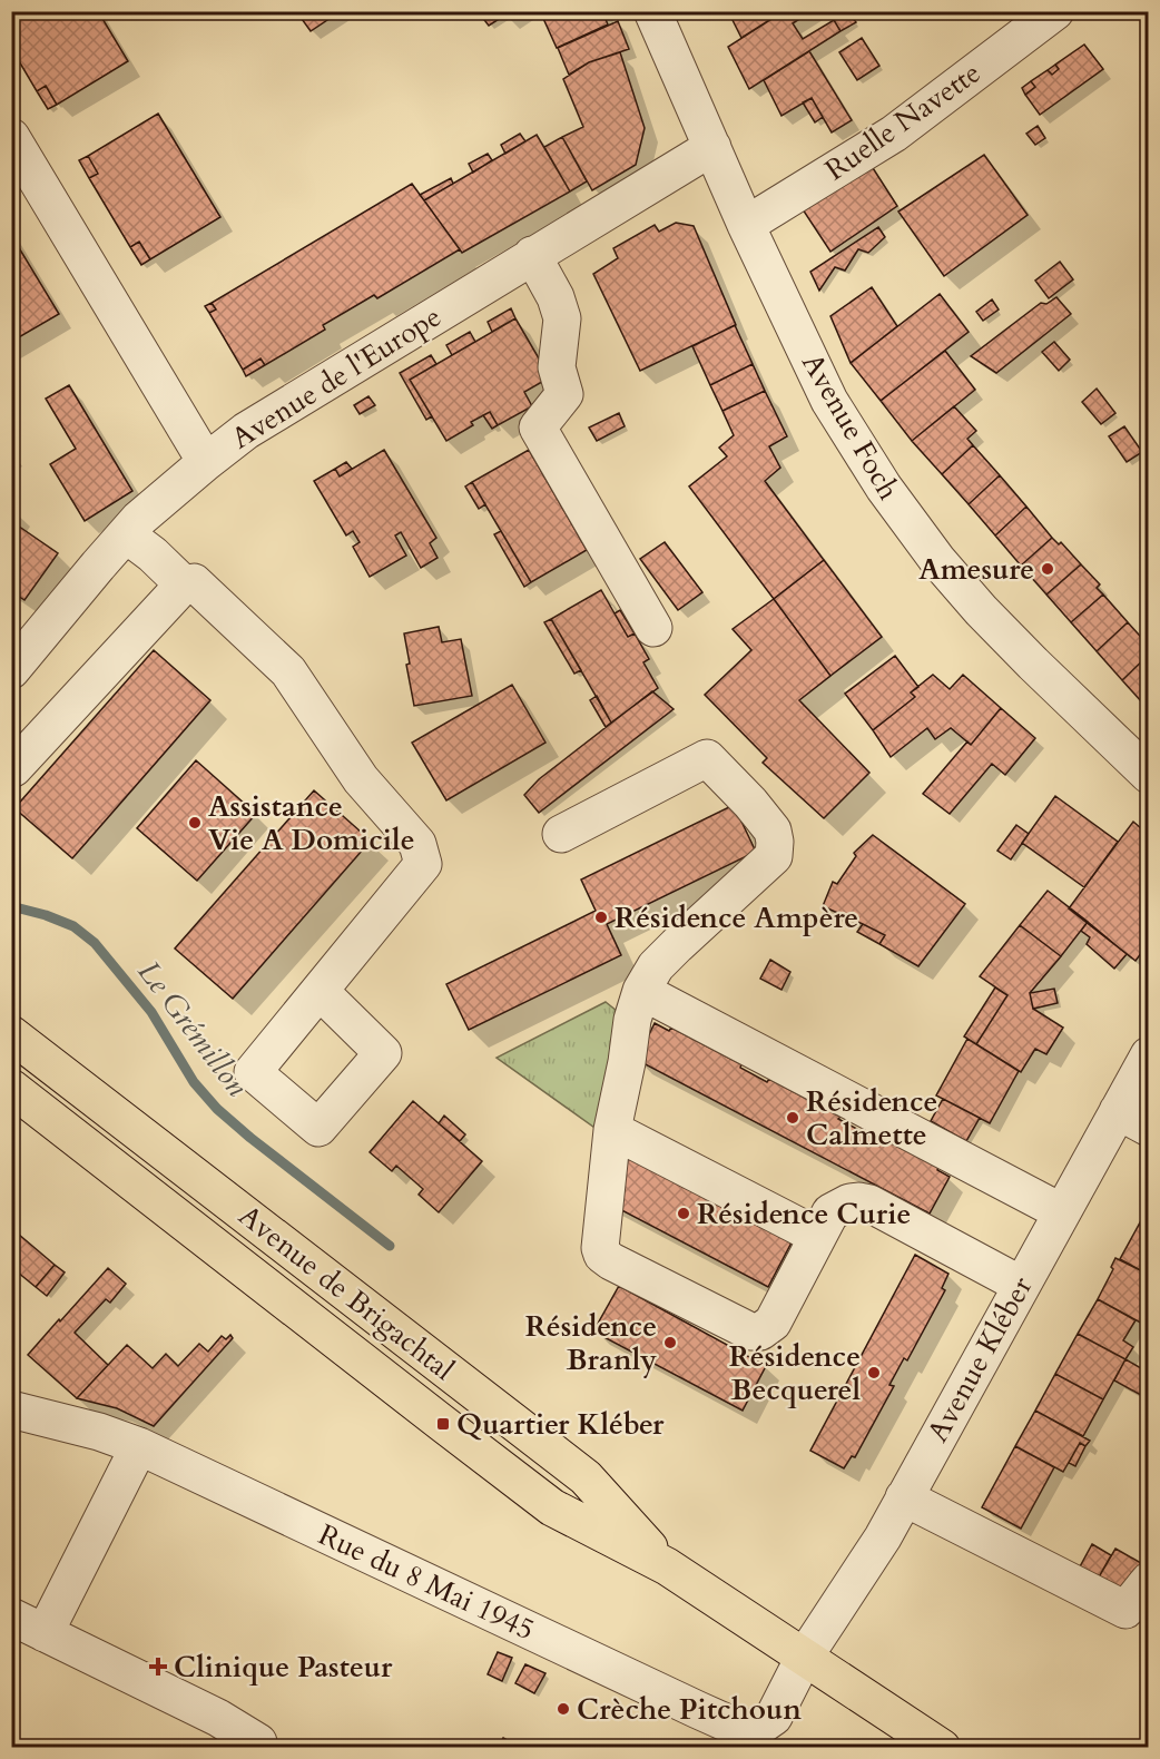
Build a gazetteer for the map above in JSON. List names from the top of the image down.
{
  "streets": {
    "main road": ["Avenue de Brigachtal"],
    "street": [
      "Ruelle Navette",
      "Avenue de l'Europe",
      "Avenue Foch",
      "Avenue Kléber",
      "Rue du 8 Mai 1945"
    ]
  },
  "crossings": [
    ["Ruelle Navette", "Avenue Foch"],
    ["Avenue de l'Europe", "Avenue Foch"],
    ["Avenue de Brigachtal", "Avenue Kléber"],
    ["Avenue de Brigachtal", "Rue du 8 Mai 1945"],
    ["Avenue Kléber", "Rue du 8 Mai 1945"]
  ],
  "water": ["Le Grémillon"],
  "places": {
    "other": [
      "Amesure",
      "Assistance Vie A Domicile",
      "Résidence Ampère",
      "Résidence Calmette",
      "Résidence Curie",
      "Résidence Branly",
      "Résidence Becquerel",
      "Crèche Pitchoun"
    ],
    "transit": ["Quartier Kléber"],
    "health": ["Clinique Pasteur"]
  }
}
